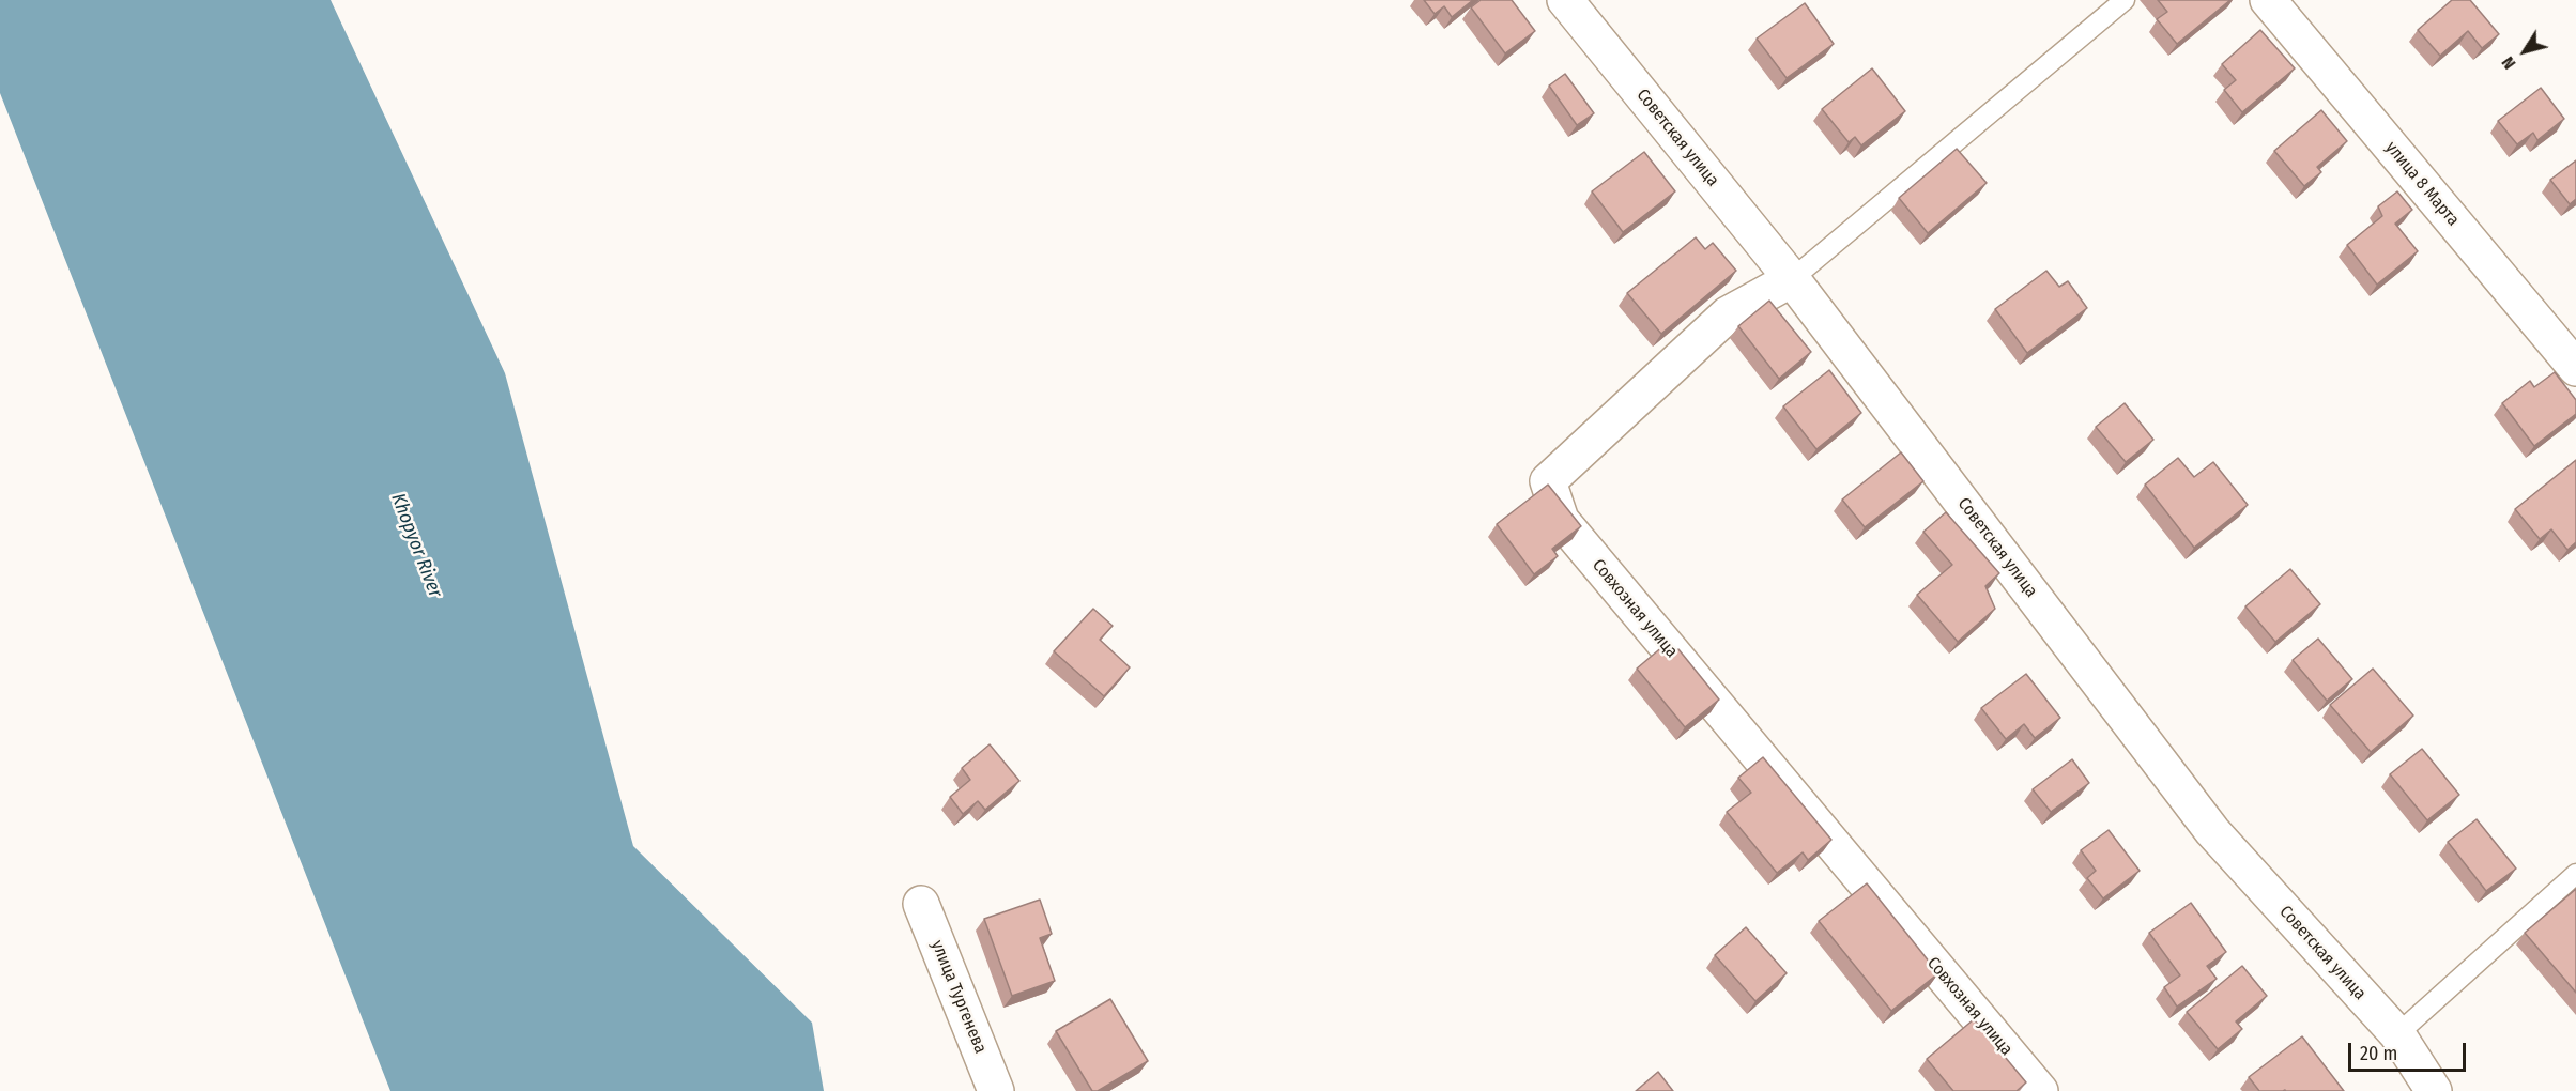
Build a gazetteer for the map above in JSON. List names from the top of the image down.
{
  "streets": {
    "street": [
      "Советская улица",
      "улица 8 Марта",
      "Совхозная улица",
      "улица Тургенева"
    ]
  },
  "crossings": [
    ["Советская улица", "Совхозная улица"]
  ],
  "water": ["Khopyor River"],
  "scale_bar": "20 m",
  "north": "bottom left"
}
